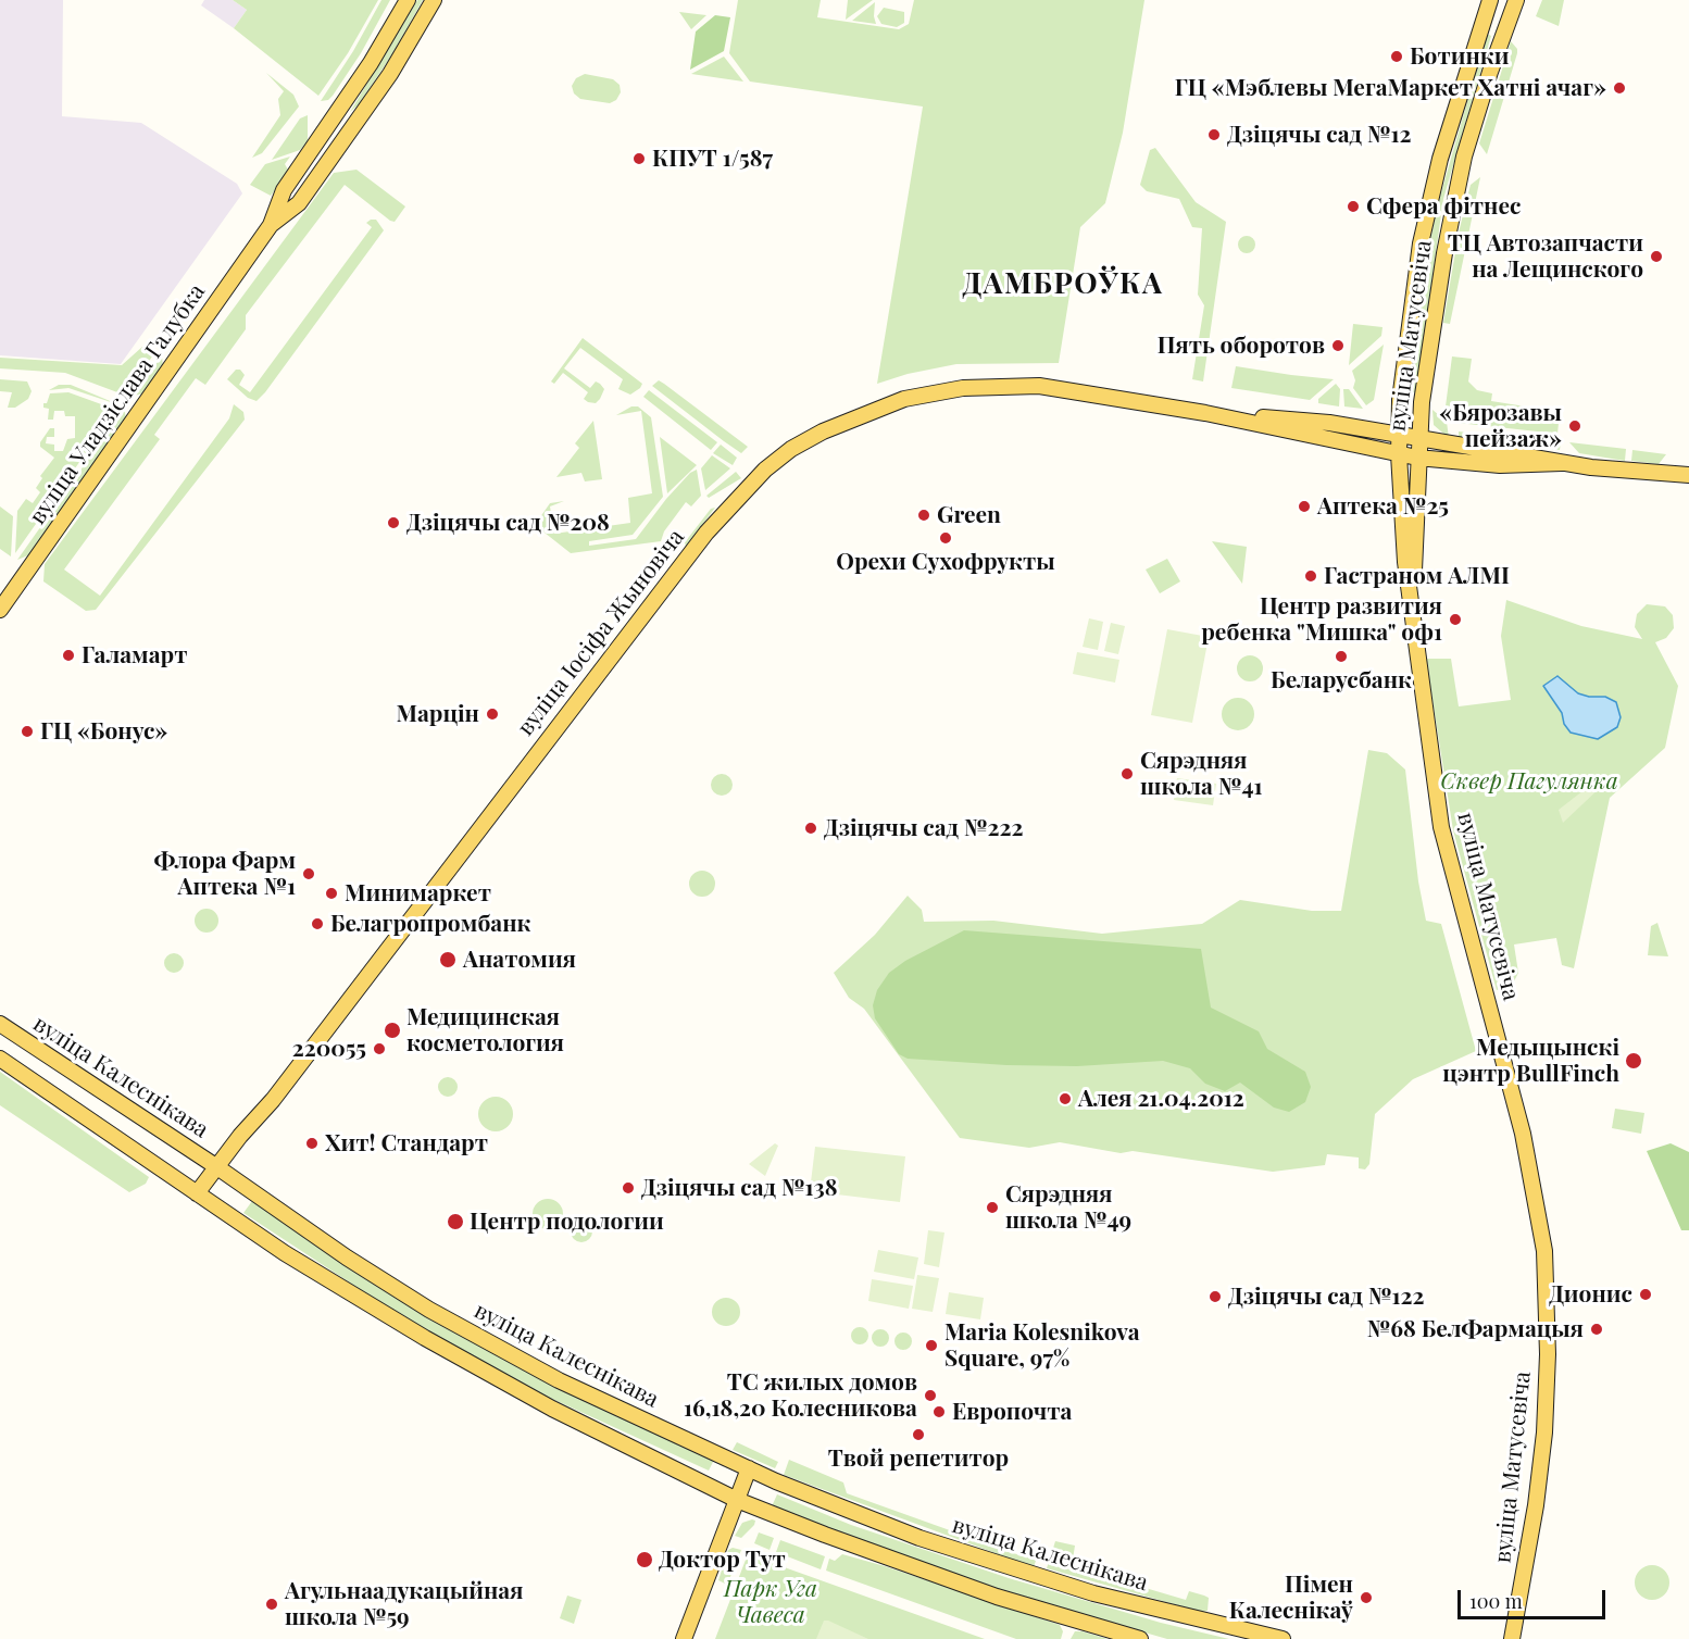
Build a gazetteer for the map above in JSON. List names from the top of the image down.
{
  "streets": {
    "main road": [
      "вуліца Матусевіча",
      "вуліца Уладзіслава Галубка",
      "вуліца Іосіфа Жыновіча",
      "вуліца Калеснікава"
    ]
  },
  "crossings": [
    ["вуліца Матусевіча", "вуліца Іосіфа Жыновіча"],
    ["вуліца Іосіфа Жыновіча", "вуліца Калеснікава"]
  ],
  "districts": ["ДАМБРОЎКА"],
  "parks": ["Сквер Пагулянка", "Парк Уга Чавеса"],
  "places": [
    "Ботинки",
    "ГЦ «Мэблевы МегаМаркет Хатні ачаг»",
    "Дзіцячы сад №12",
    "КПУТ 1/587",
    "Сфера фітнес",
    "ТЦ Автозапчасти на Лещинского",
    "Пять оборотов",
    "«Бярозавы пейзаж»",
    "Аптека №25",
    "Green",
    "Дзіцячы сад №208",
    "Орехи Сухофрукты",
    "Гастраном АЛМІ",
    "Центр развития ребенка \"Мишка\" оф1",
    "Галамарт",
    "Беларусбанк",
    "Марцін",
    "ГЦ «Бонус»",
    "Сярэдняя школа №41",
    "Дзіцячы сад №222",
    "Флора Фарм Аптека №1",
    "Минимаркет",
    "Белагропромбанк",
    "Анатомия",
    "Медицинская косметология",
    "220055",
    "Медыцынскі цэнтр BullFinch",
    "Алея 21.04.2012",
    "Хит! Стандарт",
    "Дзіцячы сад №138",
    "Сярэдняя школа №49",
    "Центр подологии",
    "Дионис",
    "Дзіцячы сад №122",
    "№68 БелФармацыя",
    "Maria Kolesnikova Square, 97%",
    "ТС жилых домов 16,18,20 Колесникова",
    "Европочта",
    "Твой репетитор",
    "Доктор Тут",
    "Пімен Калеснікаў",
    "Агульнаадукацыйная школа №59"
  ],
  "scale_bar": "100 m"
}
